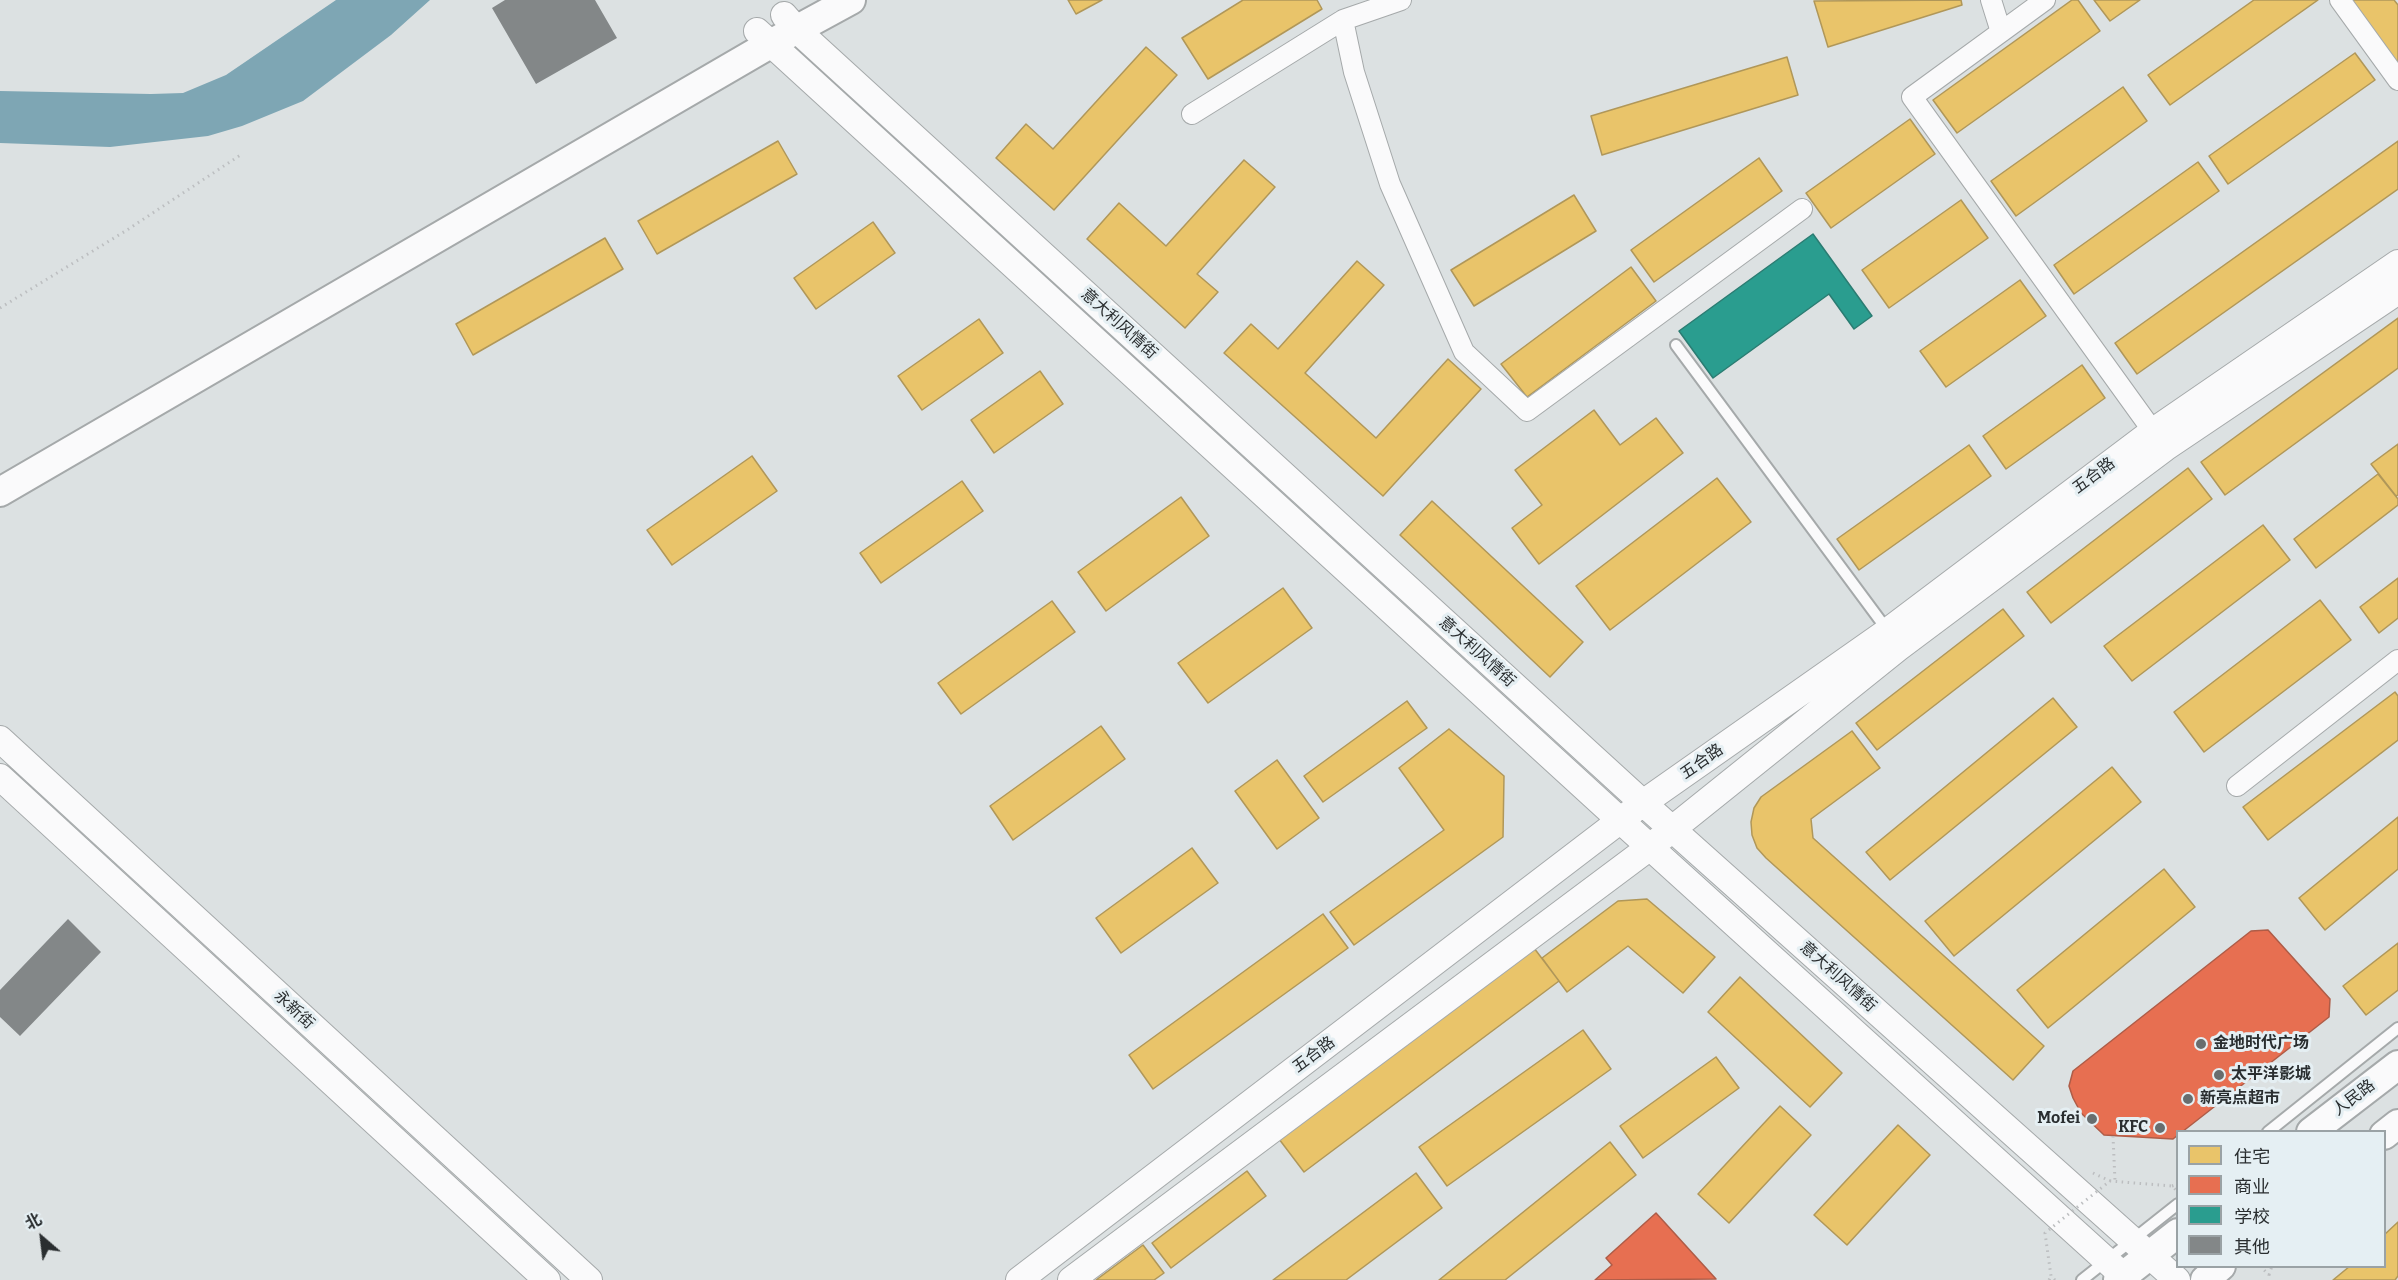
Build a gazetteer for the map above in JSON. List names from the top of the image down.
{
  "streets": {
    "main road": ["人民路"],
    "street": ["意大利风情街", "五合路", "永新街"]
  },
  "crossings": [
    ["意大利风情街", "五合路"]
  ],
  "places": [
    "金地时代广场",
    "太平洋影城",
    "新亮点超市",
    "Mofei",
    "KFC"
  ],
  "legend": [
    "住宅",
    "商业",
    "学校",
    "其他"
  ],
  "north": "top left"
}
